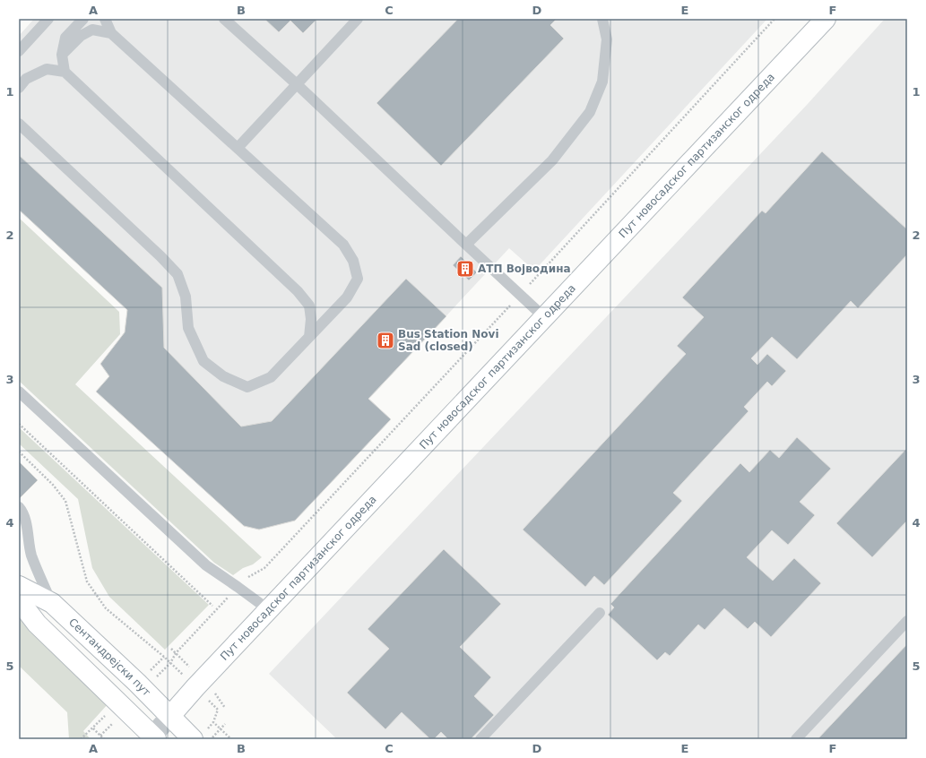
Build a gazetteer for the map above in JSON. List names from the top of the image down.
{
  "streets": {
    "street": ["Пут новосадског партизанског одреда", "Сентандрејски пут"]
  },
  "crossings": [
    ["Пут новосадског партизанског одреда", "Сентандрејски пут"]
  ],
  "places": {
    "building": ["АТП Војводина", "Bus Station Novi Sad (closed)"]
  },
  "grid": {
    "columns": [
      "A",
      "B",
      "C",
      "D",
      "E",
      "F"
    ],
    "rows": [
      "1",
      "2",
      "3",
      "4",
      "5"
    ]
  }
}
